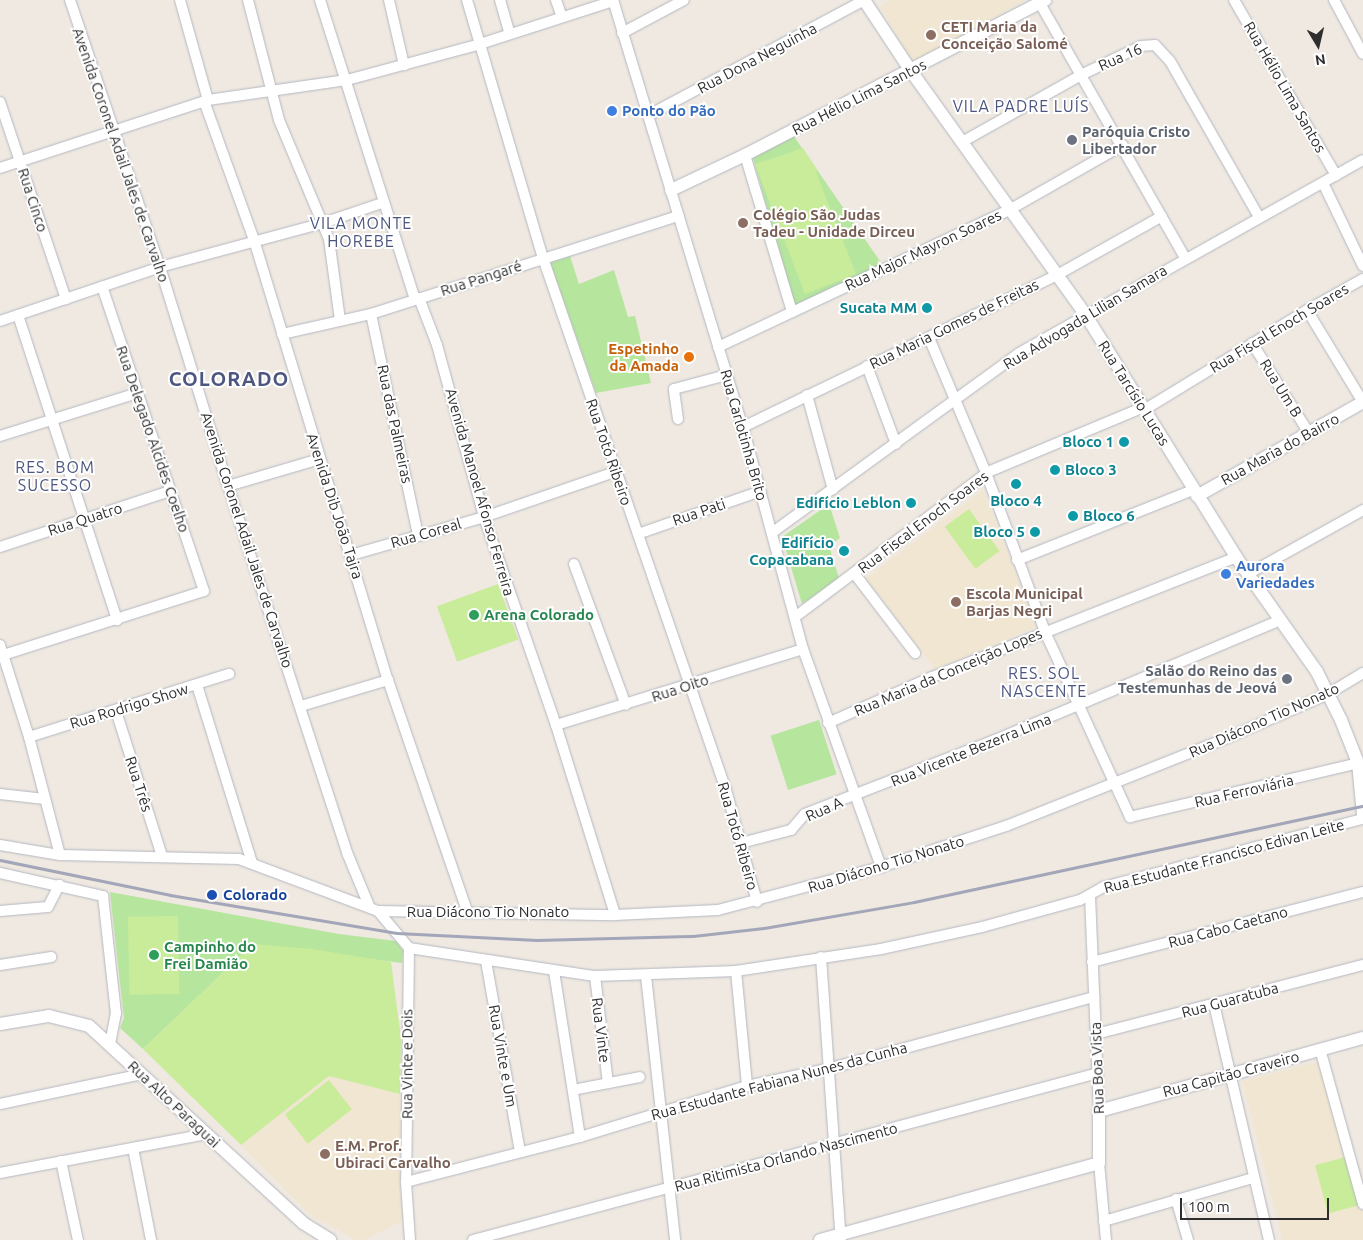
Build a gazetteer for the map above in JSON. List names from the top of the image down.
{
  "streets": {
    "street": [
      "Rua 16",
      "Rua Dona Neguinha",
      "Rua Hélio Lima Santos",
      "Avenida Coronel Adail Jales de Carvalho",
      "Rua Cinco",
      "Rua Major Mayron Soares",
      "Rua Pangaré",
      "Rua Advogada Lilian Samara",
      "Rua Maria Gomes de Freitas",
      "Rua Fiscal Enoch Soares",
      "Rua Um B",
      "Rua Tarcísio Lucas",
      "Rua das Palmeiras",
      "Rua Carlotinha Brito",
      "Rua Delegado Alcides Coelho",
      "Rua Maria do Bairro",
      "Rua Totó Ribeiro",
      "Avenida Manoel Afonso Ferreira",
      "Avenida Dib João Tajra",
      "Rua Pati",
      "Rua Quatro",
      "Rua Coreal",
      "Rua Maria da Conceição Lopes",
      "Rua Oito",
      "Rua Rodrigo Show",
      "Rua Diácono Tio Nonato",
      "Rua Vicente Bezerra Lima",
      "Rua Três",
      "Rua Ferroviária",
      "Rua A",
      "Rua Estudante Francisco Edivan Leite",
      "Rua Cabo Caetano",
      "Rua Guaratuba",
      "Rua Vinte",
      "Rua Vinte e Um",
      "Rua Vinte e Dois",
      "Rua Boa Vista",
      "Rua Capitão Craveiro",
      "Rua Estudante Fabiana Nunes da Cunha",
      "Rua Alto Paraguai",
      "Rua Ritimista Orlando Nascimento"
    ]
  },
  "crossings": [
    ["Rua 16", "Rua Advogada Lilian Samara"],
    ["Rua 16", "Rua Tarcísio Lucas"],
    ["Rua Dona Neguinha", "Rua Tarcísio Lucas"],
    ["Rua Dona Neguinha", "Rua Carlotinha Brito"],
    ["Rua Hélio Lima Santos", "Rua Advogada Lilian Samara"],
    ["Rua Hélio Lima Santos", "Rua Tarcísio Lucas"],
    ["Rua Hélio Lima Santos", "Rua Carlotinha Brito"],
    ["Avenida Coronel Adail Jales de Carvalho", "Rua Diácono Tio Nonato"],
    ["Rua Major Mayron Soares", "Rua Tarcísio Lucas"],
    ["Rua Major Mayron Soares", "Rua Carlotinha Brito"],
    ["Rua Pangaré", "Rua das Palmeiras"],
    ["Rua Pangaré", "Rua Carlotinha Brito"],
    ["Rua Pangaré", "Rua Totó Ribeiro"],
    ["Rua Pangaré", "Avenida Manoel Afonso Ferreira"],
    ["Rua Pangaré", "Avenida Dib João Tajra"],
    ["Rua Advogada Lilian Samara", "Rua Tarcísio Lucas"],
    ["Rua Advogada Lilian Samara", "Rua Carlotinha Brito"],
    ["Rua Maria Gomes de Freitas", "Rua Tarcísio Lucas"],
    ["Rua Maria Gomes de Freitas", "Rua Carlotinha Brito"],
    ["Rua Fiscal Enoch Soares", "Rua Um B"],
    ["Rua Fiscal Enoch Soares", "Rua Tarcísio Lucas"],
    ["Rua Fiscal Enoch Soares", "Rua Carlotinha Brito"],
    ["Rua Um B", "Rua Maria do Bairro"],
    ["Rua Tarcísio Lucas", "Rua Maria do Bairro"],
    ["Rua Tarcísio Lucas", "Rua Maria da Conceição Lopes"],
    ["Rua Tarcísio Lucas", "Rua Diácono Tio Nonato"],
    ["Rua Tarcísio Lucas", "Rua Vicente Bezerra Lima"],
    ["Rua Tarcísio Lucas", "Rua Ferroviária"],
    ["Rua das Palmeiras", "Rua Coreal"],
    ["Rua Carlotinha Brito", "Rua Pati"],
    ["Rua Carlotinha Brito", "Rua Maria da Conceição Lopes"],
    ["Rua Carlotinha Brito", "Rua Oito"],
    ["Rua Carlotinha Brito", "Rua Diácono Tio Nonato"],
    ["Rua Carlotinha Brito", "Rua Vicente Bezerra Lima"],
    ["Rua Carlotinha Brito", "Rua A"],
    ["Rua Delegado Alcides Coelho", "Rua Quatro"],
    ["Rua Totó Ribeiro", "Rua Pati"],
    ["Rua Totó Ribeiro", "Rua Coreal"],
    ["Rua Totó Ribeiro", "Rua Oito"],
    ["Rua Totó Ribeiro", "Rua Diácono Tio Nonato"],
    ["Rua Totó Ribeiro", "Rua A"],
    ["Avenida Manoel Afonso Ferreira", "Rua Coreal"],
    ["Avenida Manoel Afonso Ferreira", "Rua Oito"],
    ["Avenida Manoel Afonso Ferreira", "Rua Diácono Tio Nonato"],
    ["Avenida Dib João Tajra", "Rua Coreal"],
    ["Avenida Dib João Tajra", "Rua Diácono Tio Nonato"],
    ["Rua Rodrigo Show", "Rua Três"],
    ["Rua Diácono Tio Nonato", "Rua Três"],
    ["Rua Diácono Tio Nonato", "Rua Ferroviária"],
    ["Rua Diácono Tio Nonato", "Rua Estudante Francisco Edivan Leite"],
    ["Rua Diácono Tio Nonato", "Rua Vinte e Dois"],
    ["Rua Vicente Bezerra Lima", "Rua A"],
    ["Rua Estudante Francisco Edivan Leite", "Rua Vinte"],
    ["Rua Estudante Francisco Edivan Leite", "Rua Vinte e Um"],
    ["Rua Estudante Francisco Edivan Leite", "Rua Vinte e Dois"],
    ["Rua Estudante Francisco Edivan Leite", "Rua Boa Vista"],
    ["Rua Cabo Caetano", "Rua Boa Vista"],
    ["Rua Guaratuba", "Rua Boa Vista"],
    ["Rua Vinte e Um", "Rua Estudante Fabiana Nunes da Cunha"],
    ["Rua Vinte e Dois", "Rua Estudante Fabiana Nunes da Cunha"],
    ["Rua Boa Vista", "Rua Capitão Craveiro"],
    ["Rua Boa Vista", "Rua Estudante Fabiana Nunes da Cunha"],
    ["Rua Boa Vista", "Rua Ritimista Orlando Nascimento"]
  ],
  "districts": [
    "VILA PADRE LUÍS",
    "VILA MONTE HOREBE",
    "COLORADO",
    "RES. BOM SUCESSO",
    "RES. SOL NASCENTE"
  ],
  "places": [
    "CETI Maria da Conceição Salomé",
    "Ponto do Pão",
    "Paróquia Cristo Libertador",
    "Colégio São Judas Tadeu - Unidade Dirceu",
    "Sucata MM",
    "Espetinho da Amada",
    "Bloco 1",
    "Bloco 3",
    "Bloco 4",
    "Edifício Leblon",
    "Bloco 6",
    "Bloco 5",
    "Edifício Copacabana",
    "Aurora Variedades",
    "Escola Municipal Barjas Negri",
    "Arena Colorado",
    "Salão do Reino das Testemunhas de Jeová",
    "Colorado",
    "Campinho do Frei Damião",
    "E.M. Prof. Ubiraci Carvalho"
  ],
  "scale_bar": "100 m",
  "north": "bottom"
}
